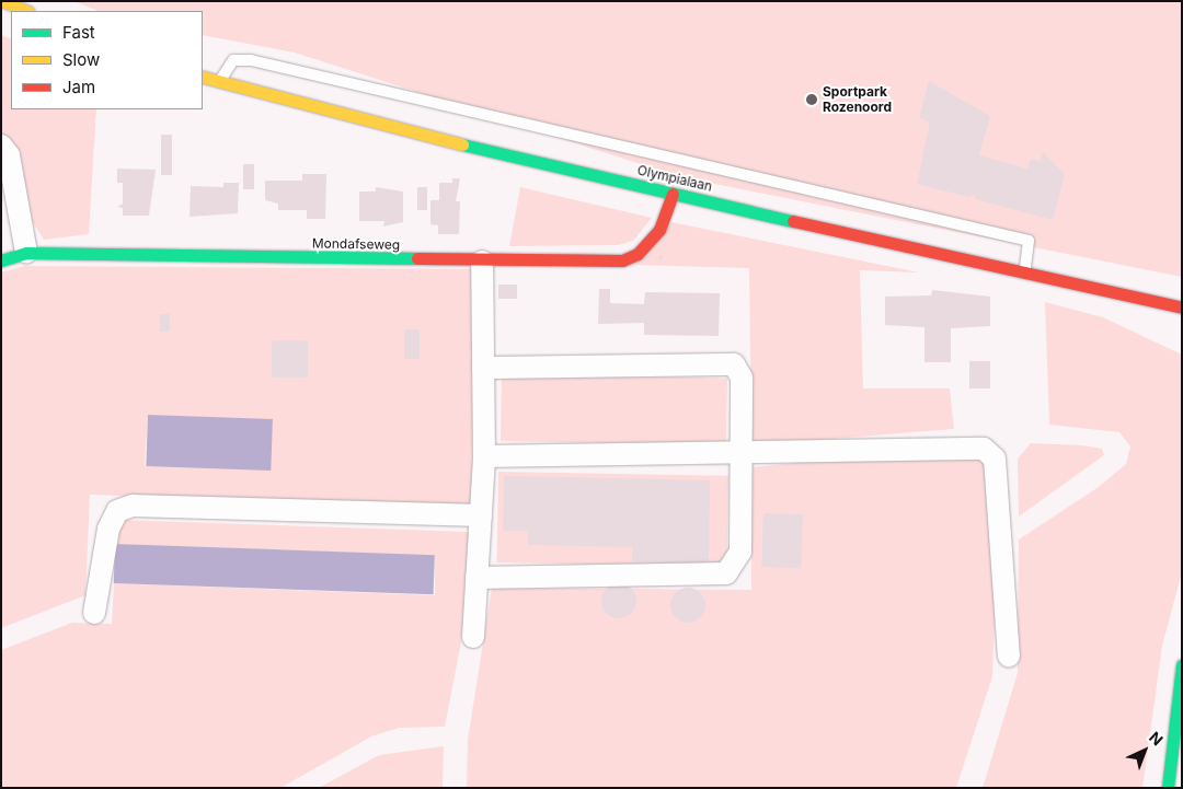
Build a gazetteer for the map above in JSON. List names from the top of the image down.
{
  "streets": {
    "main road": ["Olympialaan", "Mondafseweg"]
  },
  "crossings": [
    ["Olympialaan", "Mondafseweg"]
  ],
  "places": ["Sportpark Rozenoord"],
  "legend": ["Fast", "Slow", "Jam"],
  "north": "top right"
}
